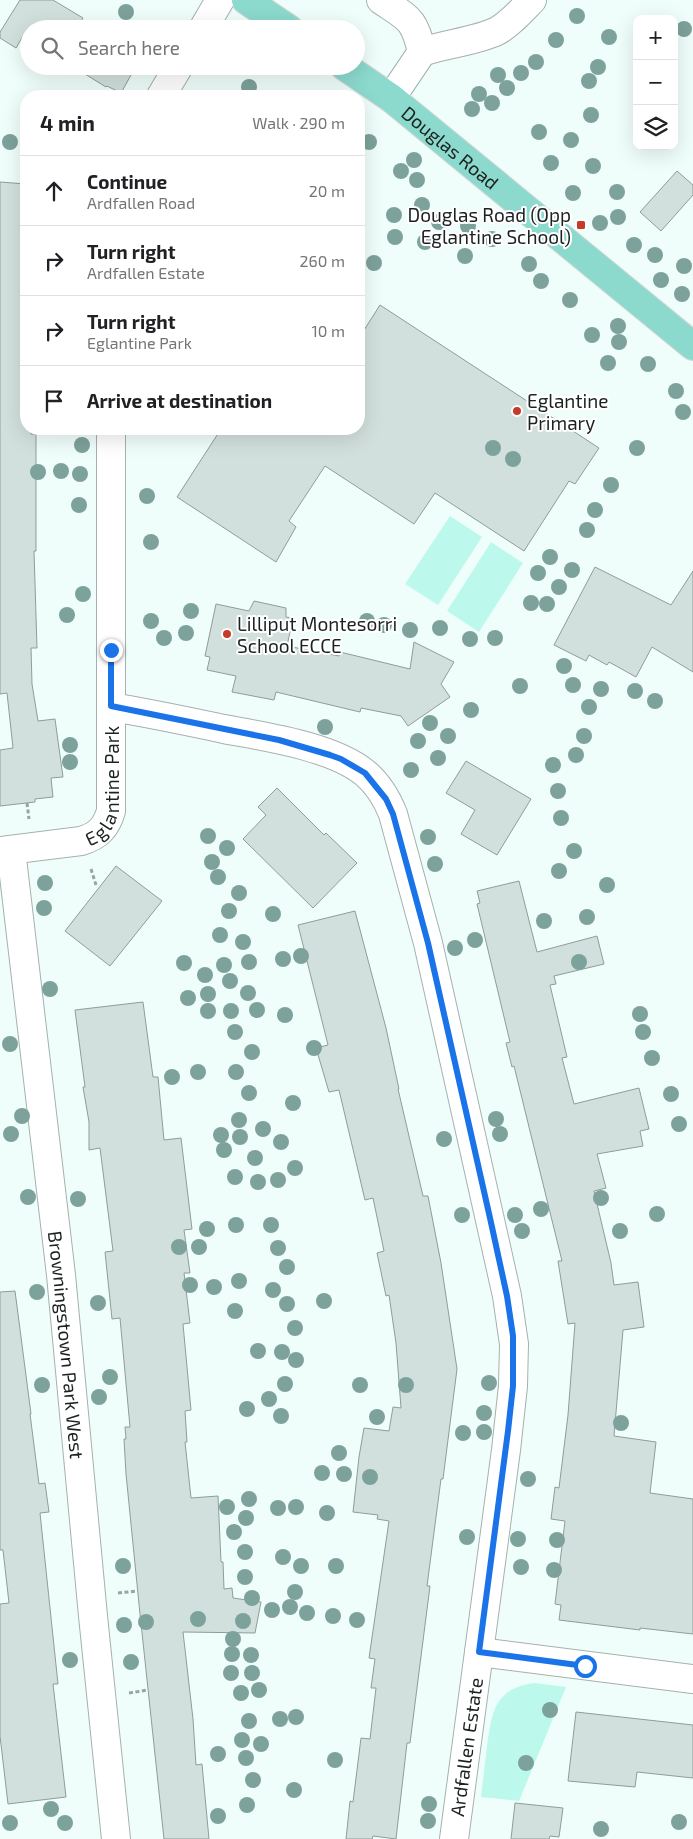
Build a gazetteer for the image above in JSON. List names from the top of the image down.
{
  "streets": {
    "main road": ["Douglas Road"],
    "street": ["Eglantine Park", "Browningstown Park West", "Ardfallen Estate"]
  },
  "crossings": [
    ["Eglantine Park", "Browningstown Park West"],
    ["Eglantine Park", "Ardfallen Estate"]
  ],
  "places": {
    "transit": ["Douglas Road (Opp Eglantine School)"],
    "other": ["Eglantine Primary", "Lilliput Montesorri School ECCE"]
  },
  "page": {
    "map_buttons": ["+", "−"],
    "search": "Search here",
    "heading": ["4 min", "Walk · 290 m"],
    "list": [
      ["Continue", "Ardfallen Road", "20 m"],
      ["Turn right", "Ardfallen Estate", "260 m"],
      ["Turn right", "Eglantine Park", "10 m"],
      "Arrive at destination"
    ]
  }
}
